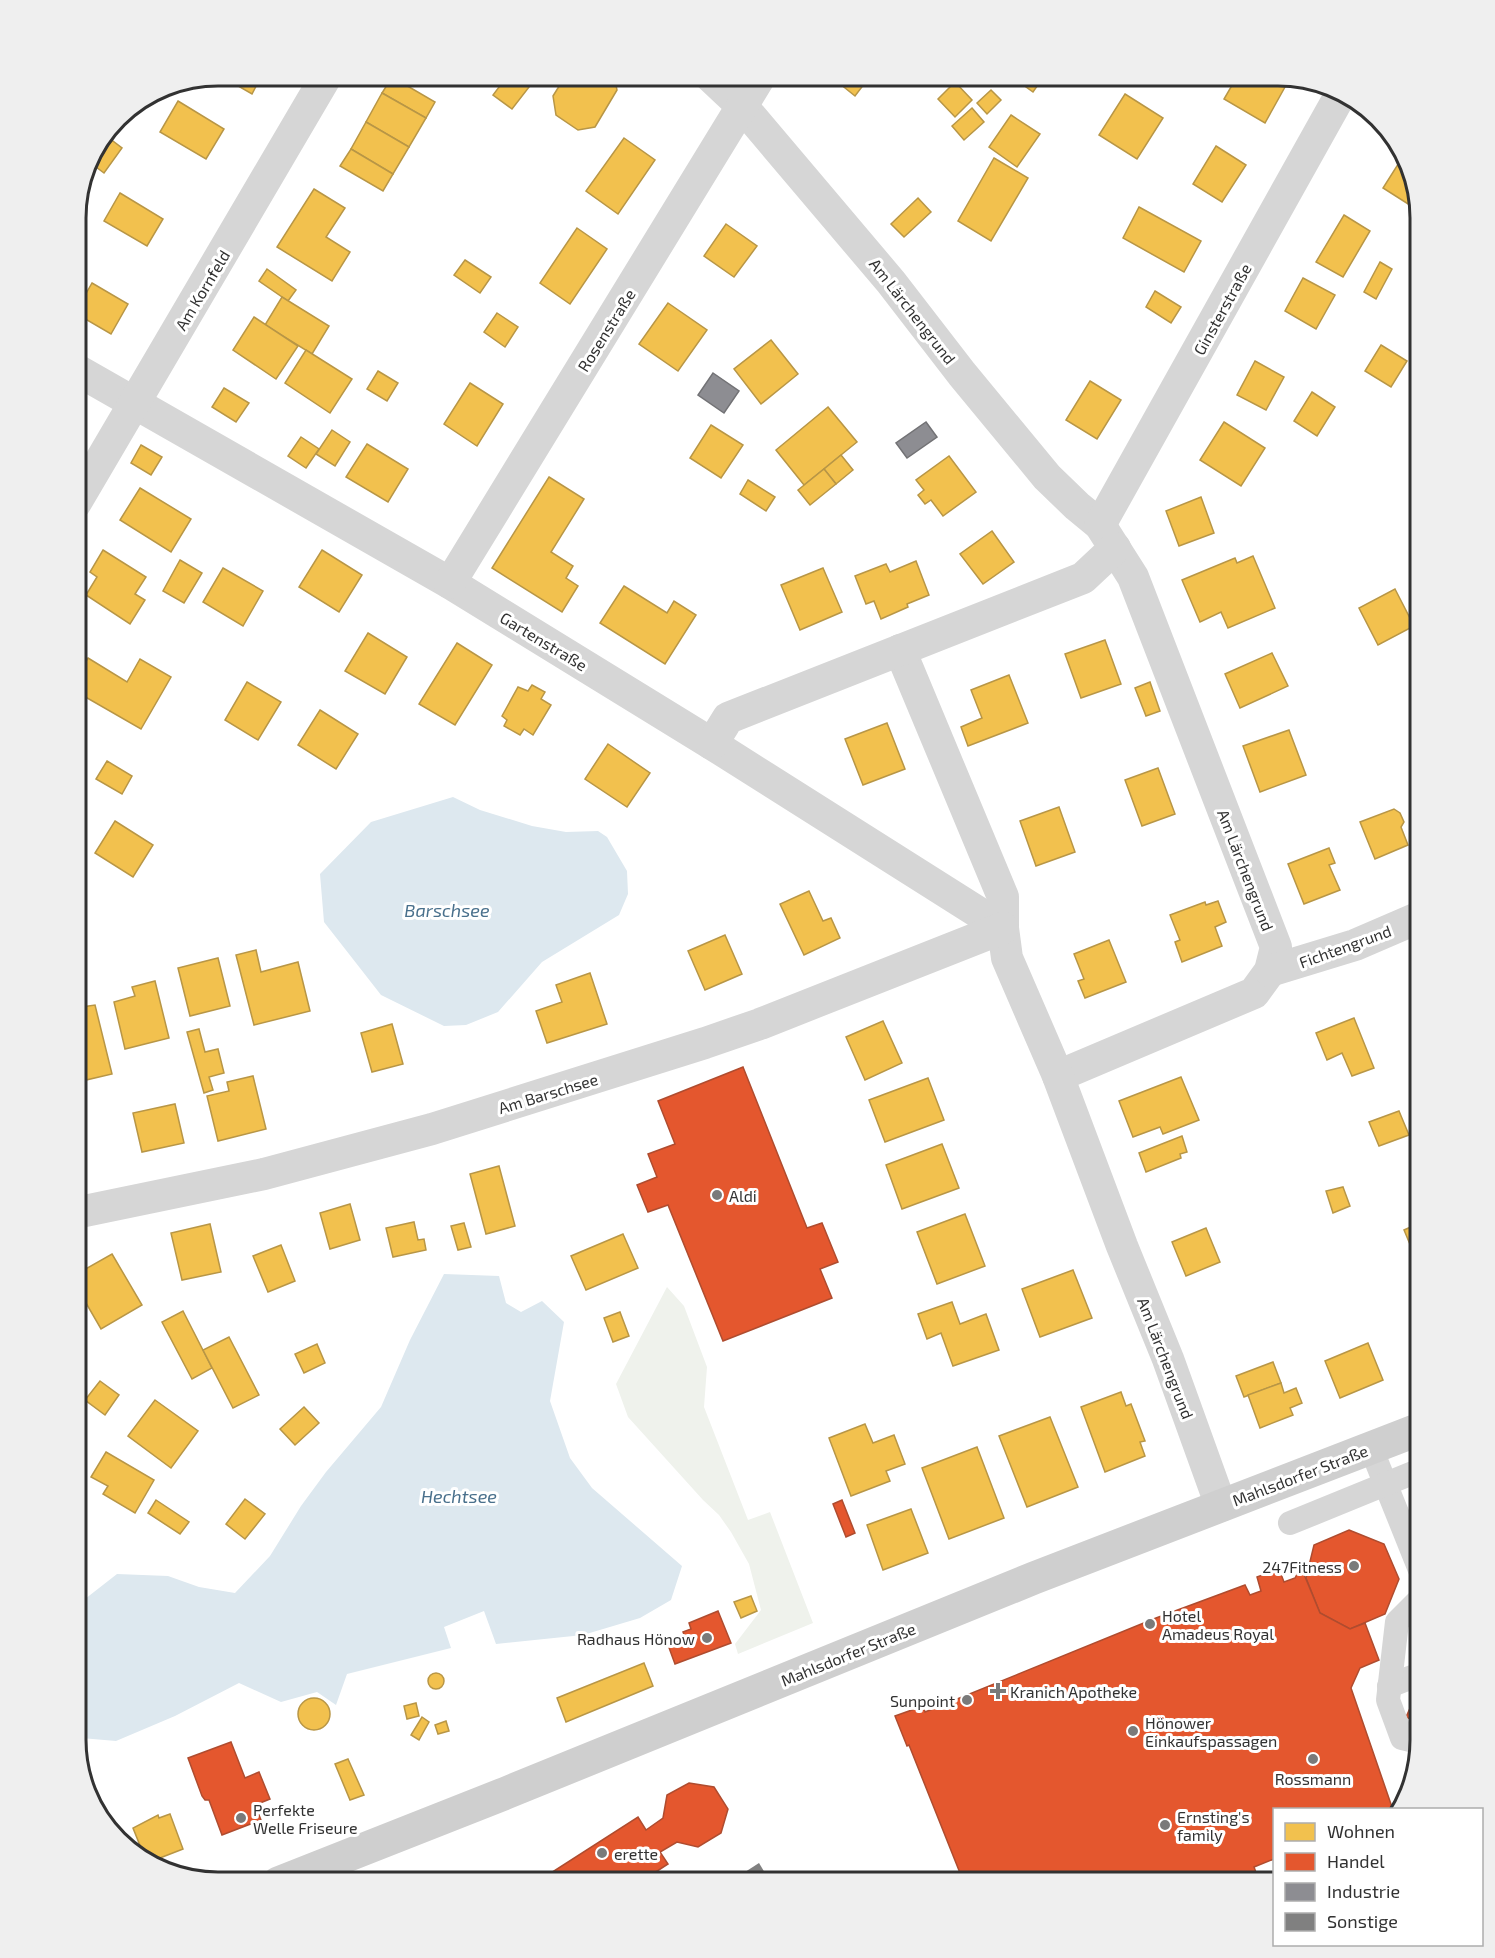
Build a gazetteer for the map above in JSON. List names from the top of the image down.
{
  "streets": {
    "main road": ["Mahlsdorfer Straße"],
    "street": [
      "Am Kornfeld",
      "Ginsterstraße",
      "Am Lärchengrund",
      "Rosenstraße",
      "Gartenstraße",
      "Fichtengrund",
      "Am Barschsee"
    ]
  },
  "crossings": [
    ["Am Kornfeld", "Gartenstraße"],
    ["Ginsterstraße", "Am Lärchengrund"],
    ["Am Lärchengrund", "Rosenstraße"],
    ["Am Lärchengrund", "Gartenstraße"],
    ["Am Lärchengrund", "Fichtengrund"],
    ["Am Lärchengrund", "Am Barschsee"],
    ["Am Lärchengrund", "Mahlsdorfer Straße"],
    ["Rosenstraße", "Gartenstraße"],
    ["Gartenstraße", "Am Barschsee"]
  ],
  "water": ["Barschsee", "Hechtsee"],
  "places": {
    "other": [
      "Aldi",
      "247Fitness",
      "Hotel Amadeus Royal",
      "Radhaus Hönow",
      "Sunpoint",
      "Hönower Einkaufspassagen",
      "Rossmann",
      "Perfekte Welle Friseure",
      "Ernsting's family",
      "erette"
    ],
    "health": ["Kranich Apotheke"]
  },
  "legend": [
    "Wohnen",
    "Handel",
    "Industrie",
    "Sonstige"
  ]
}
